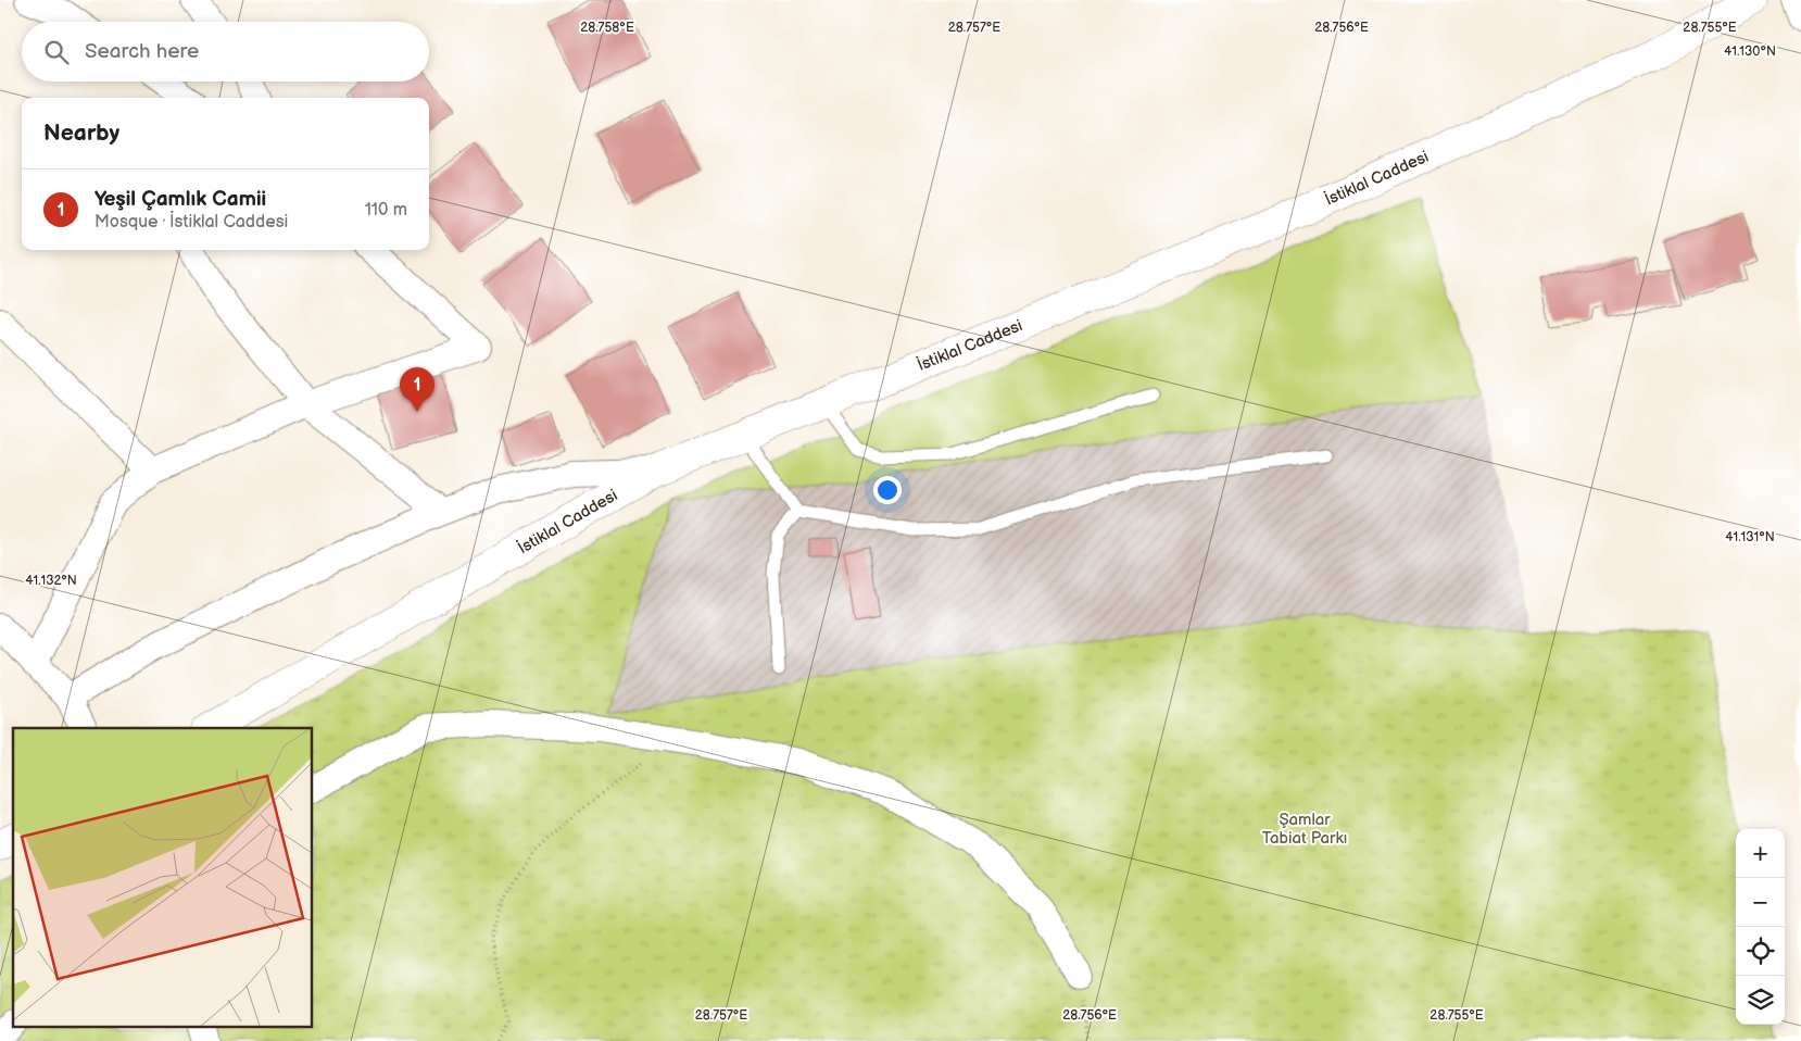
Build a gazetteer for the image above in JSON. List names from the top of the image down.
{
  "streets": {
    "main road": ["İstiklal Caddesi"]
  },
  "parks": ["Şamlar Tabiat Parkı"],
  "page": {
    "search": "Search here",
    "heading": "Nearby",
    "list": [
      {
        "mark": "1",
        "name": "Yeşil Çamlık Camii",
        "note": "Mosque · İstiklal Caddesi",
        "value": "110 m"
      }
    ],
    "pins": "1",
    "map_buttons": ["+", "−"]
  },
  "coordinates": [
    "28.758°E",
    "28.757°E",
    "28.756°E",
    "28.755°E",
    "41.130°N",
    "41.131°N",
    "41.132°N"
  ]
}
